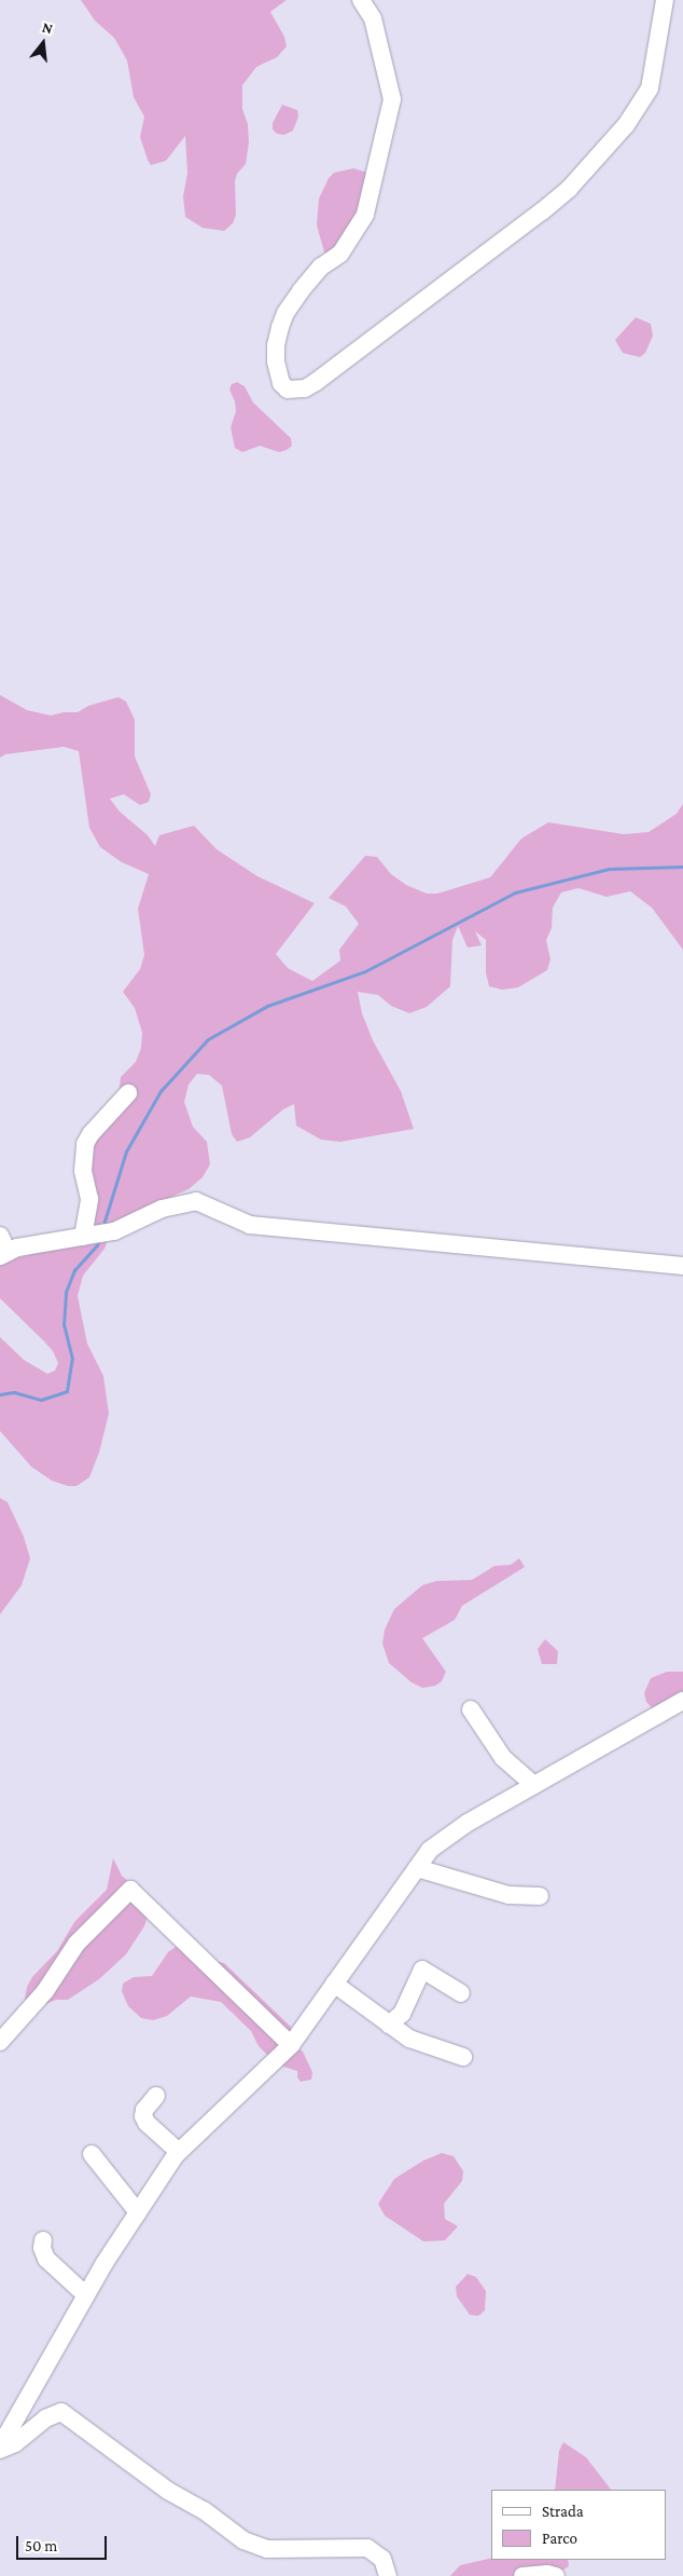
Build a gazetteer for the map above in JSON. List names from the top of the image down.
{
  "legend": ["Strada", "Parco"],
  "scale_bar": "50 m",
  "north": "top"
}
